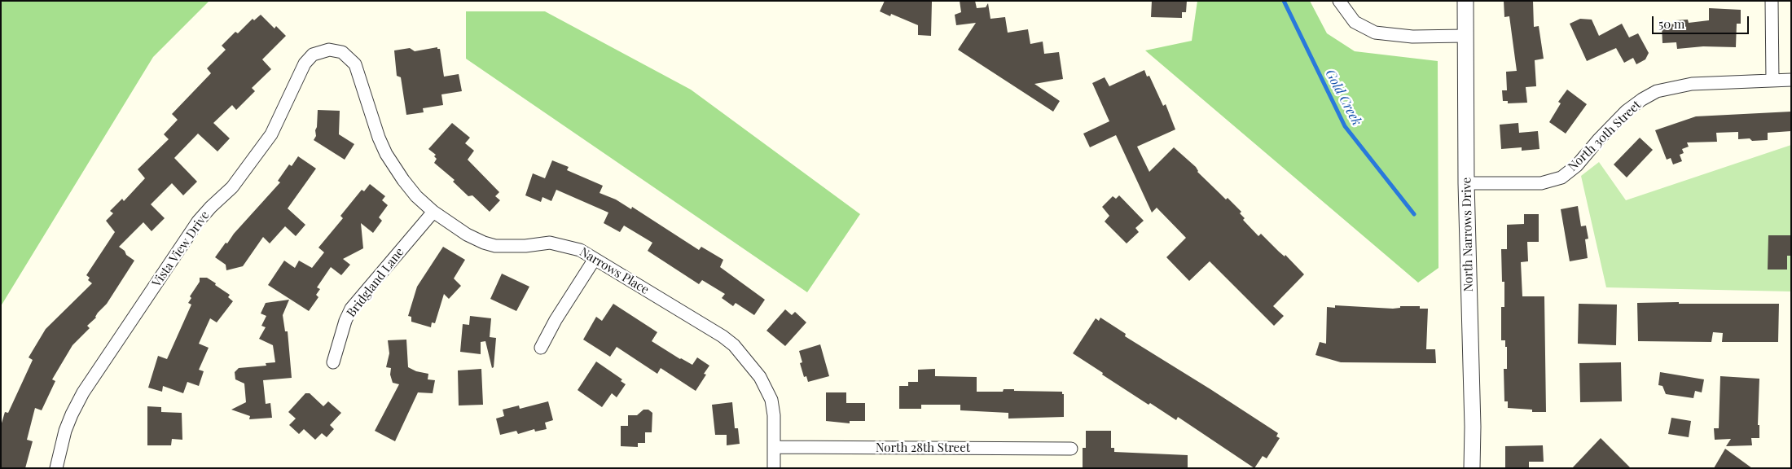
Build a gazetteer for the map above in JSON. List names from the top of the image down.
{
  "streets": {
    "street": [
      "North 30th Street",
      "North Narrows Drive",
      "Vista View Drive",
      "Narrows Place",
      "Bridgland Lane",
      "North 28th Street"
    ]
  },
  "crossings": [
    ["North 30th Street", "North Narrows Drive"],
    ["Vista View Drive", "Narrows Place"],
    ["Narrows Place", "Bridgland Lane"],
    ["Narrows Place", "North 28th Street"]
  ],
  "water": ["Gold Creek"],
  "scale_bar": "50 m"
}
